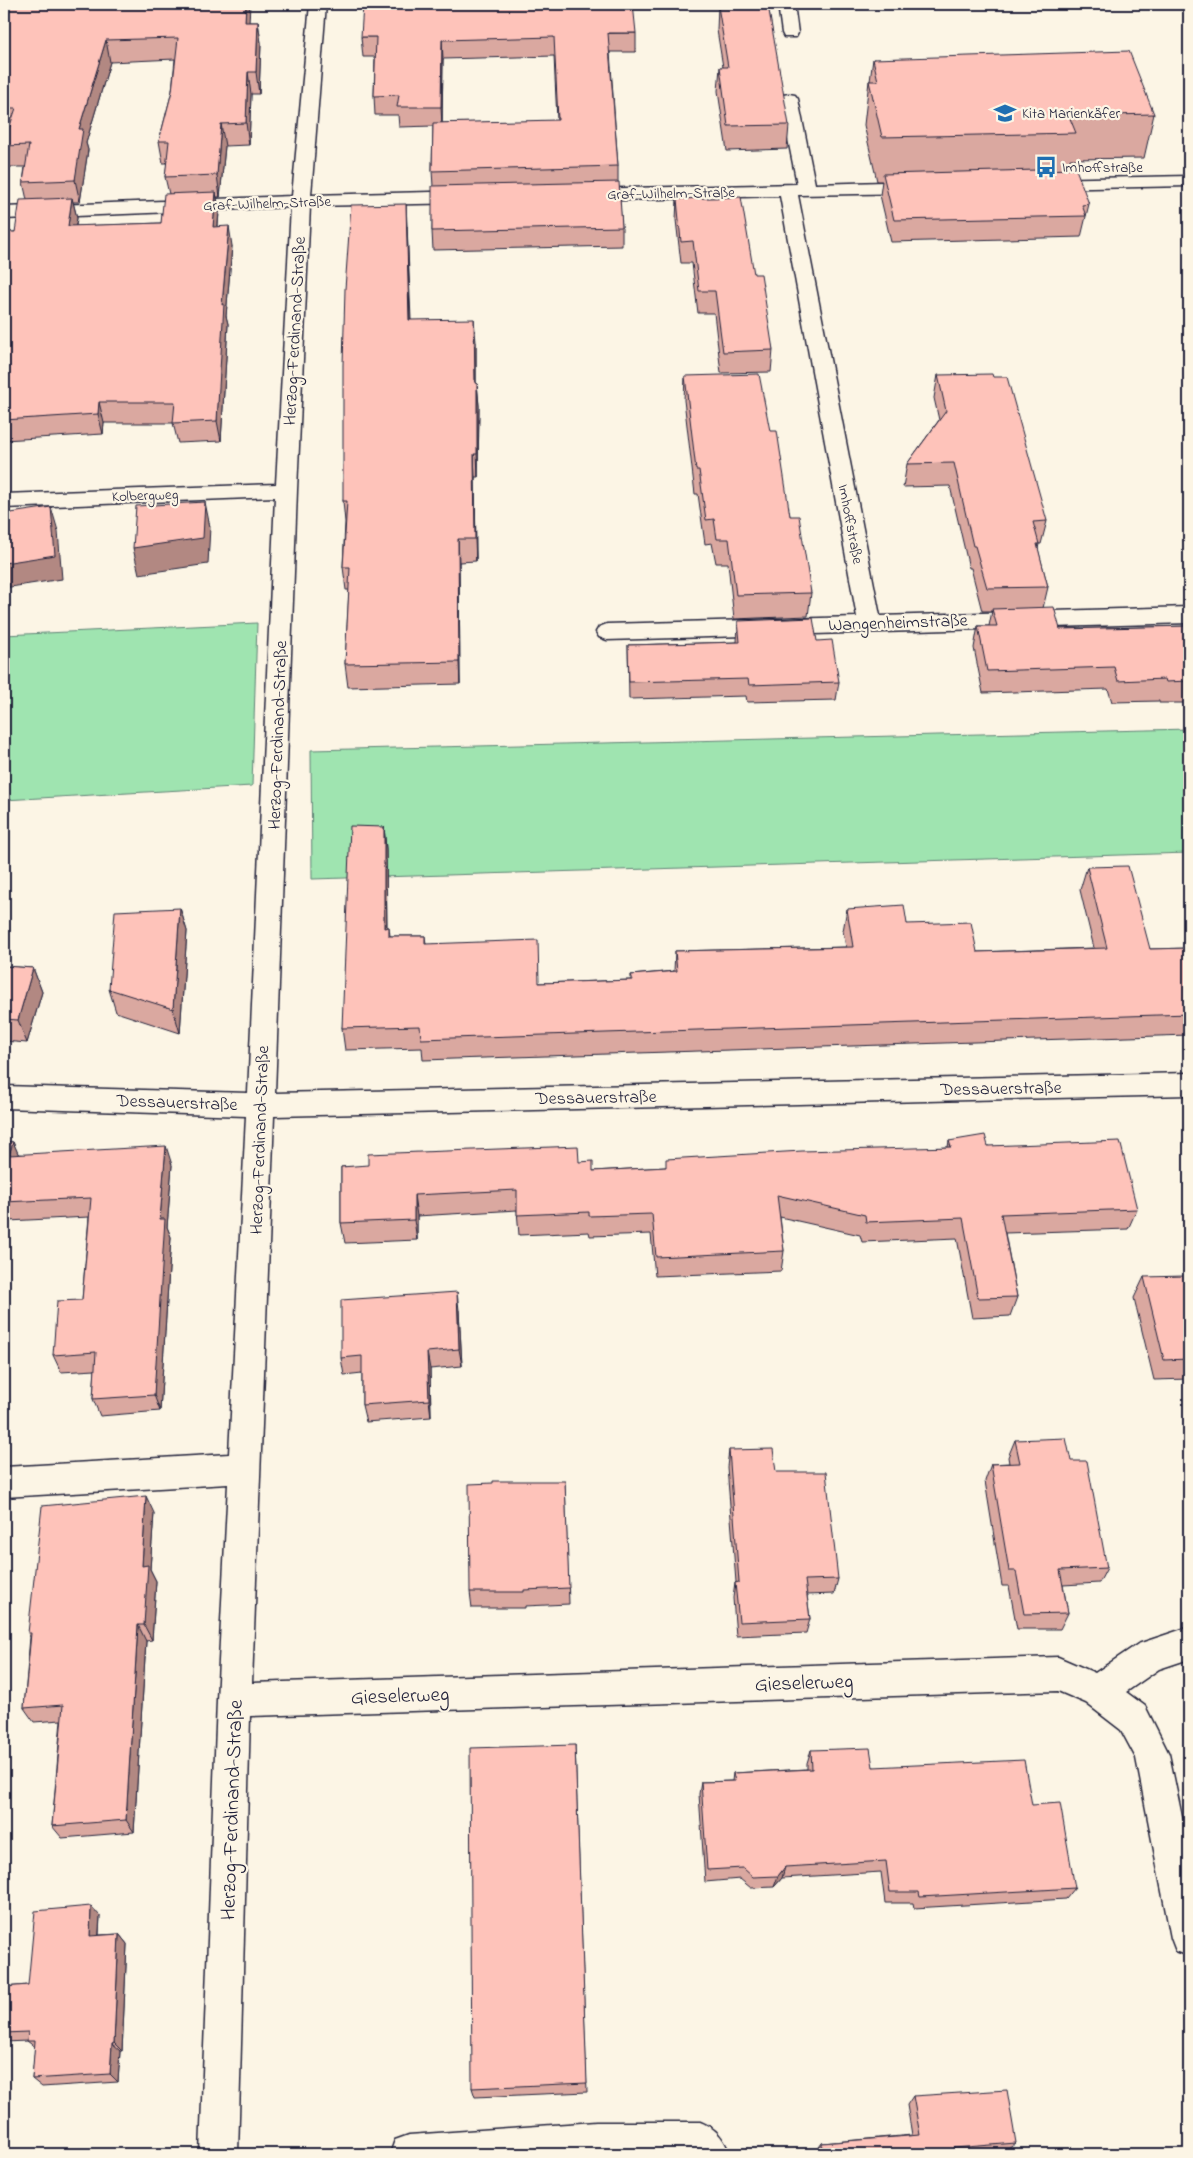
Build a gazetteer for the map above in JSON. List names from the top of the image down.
{
  "streets": {
    "street": [
      "Graf-Wilhelm-Straße",
      "Herzog-Ferdinand-Straße",
      "Kolbergweg",
      "Imhoffstraße",
      "Wangenheimstraße",
      "Dessauerstraße",
      "Gieselerweg"
    ]
  },
  "crossings": [
    ["Graf-Wilhelm-Straße", "Herzog-Ferdinand-Straße"],
    ["Graf-Wilhelm-Straße", "Imhoffstraße"],
    ["Herzog-Ferdinand-Straße", "Kolbergweg"],
    ["Herzog-Ferdinand-Straße", "Dessauerstraße"],
    ["Herzog-Ferdinand-Straße", "Gieselerweg"],
    ["Imhoffstraße", "Wangenheimstraße"]
  ],
  "places": {
    "school or university": ["Kita Marienkäfer"],
    "bus stop": ["Imhoffstraße"]
  }
}
